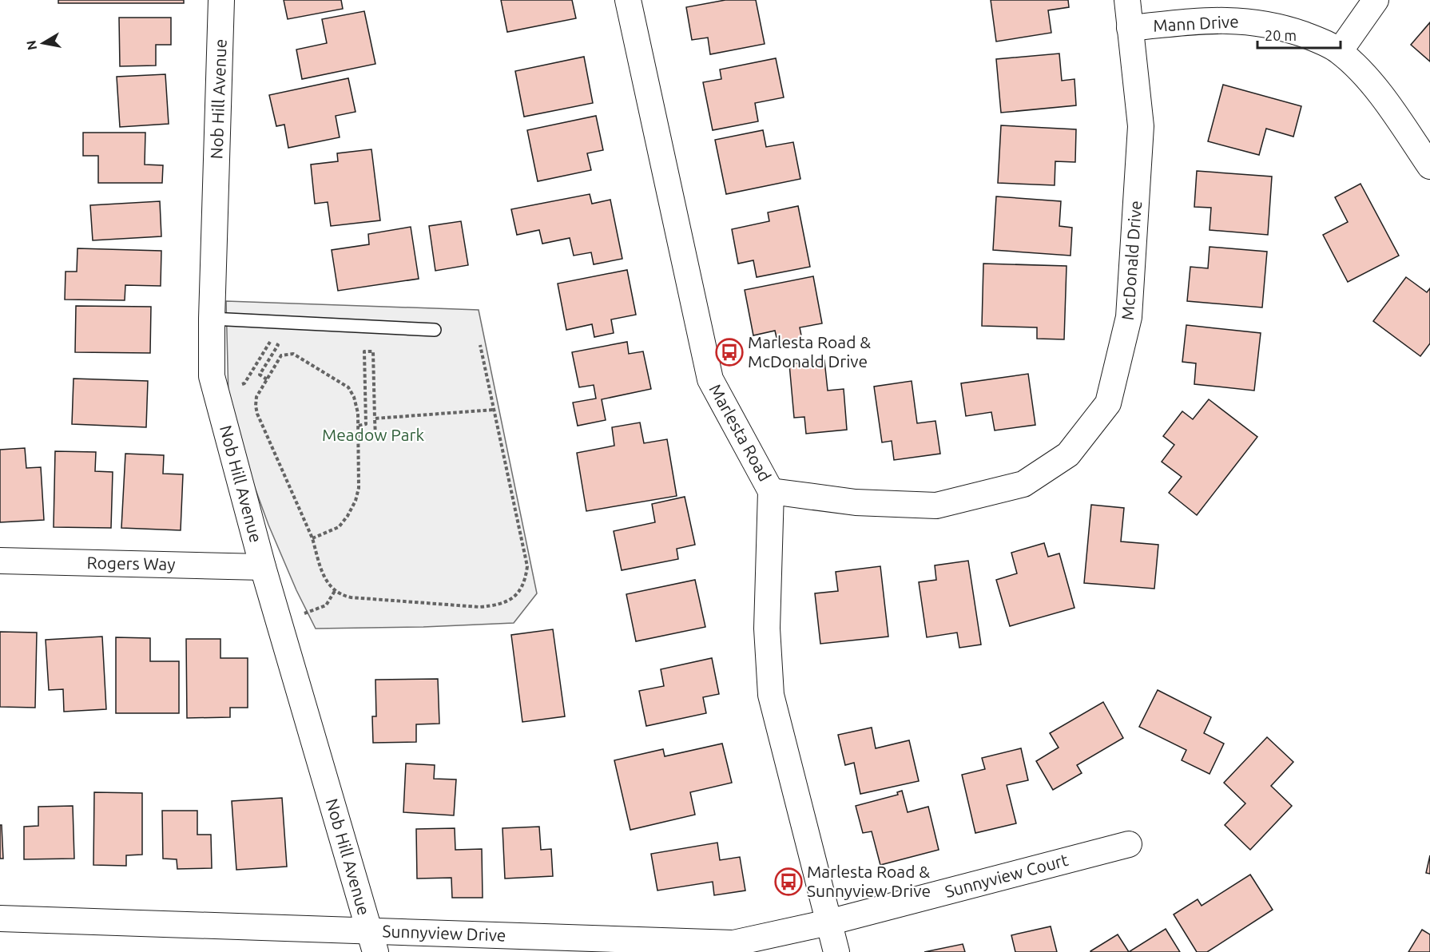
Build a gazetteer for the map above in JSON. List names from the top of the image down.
{
  "streets": {
    "street": [
      "Mann Drive",
      "Nob Hill Avenue",
      "McDonald Drive",
      "Marlesta Road",
      "Rogers Way",
      "Sunnyview Court",
      "Sunnyview Drive"
    ]
  },
  "crossings": [
    ["Mann Drive", "McDonald Drive"],
    ["Nob Hill Avenue", "Rogers Way"],
    ["Nob Hill Avenue", "Sunnyview Drive"],
    ["McDonald Drive", "Marlesta Road"],
    ["Marlesta Road", "Sunnyview Court"],
    ["Marlesta Road", "Sunnyview Drive"],
    ["Sunnyview Court", "Sunnyview Drive"]
  ],
  "parks": ["Meadow Park"],
  "places": {
    "bus stop": ["Marlesta Road & McDonald Drive", "Marlesta Road & Sunnyview Drive"]
  },
  "scale_bar": "20 m",
  "north": "left"
}
